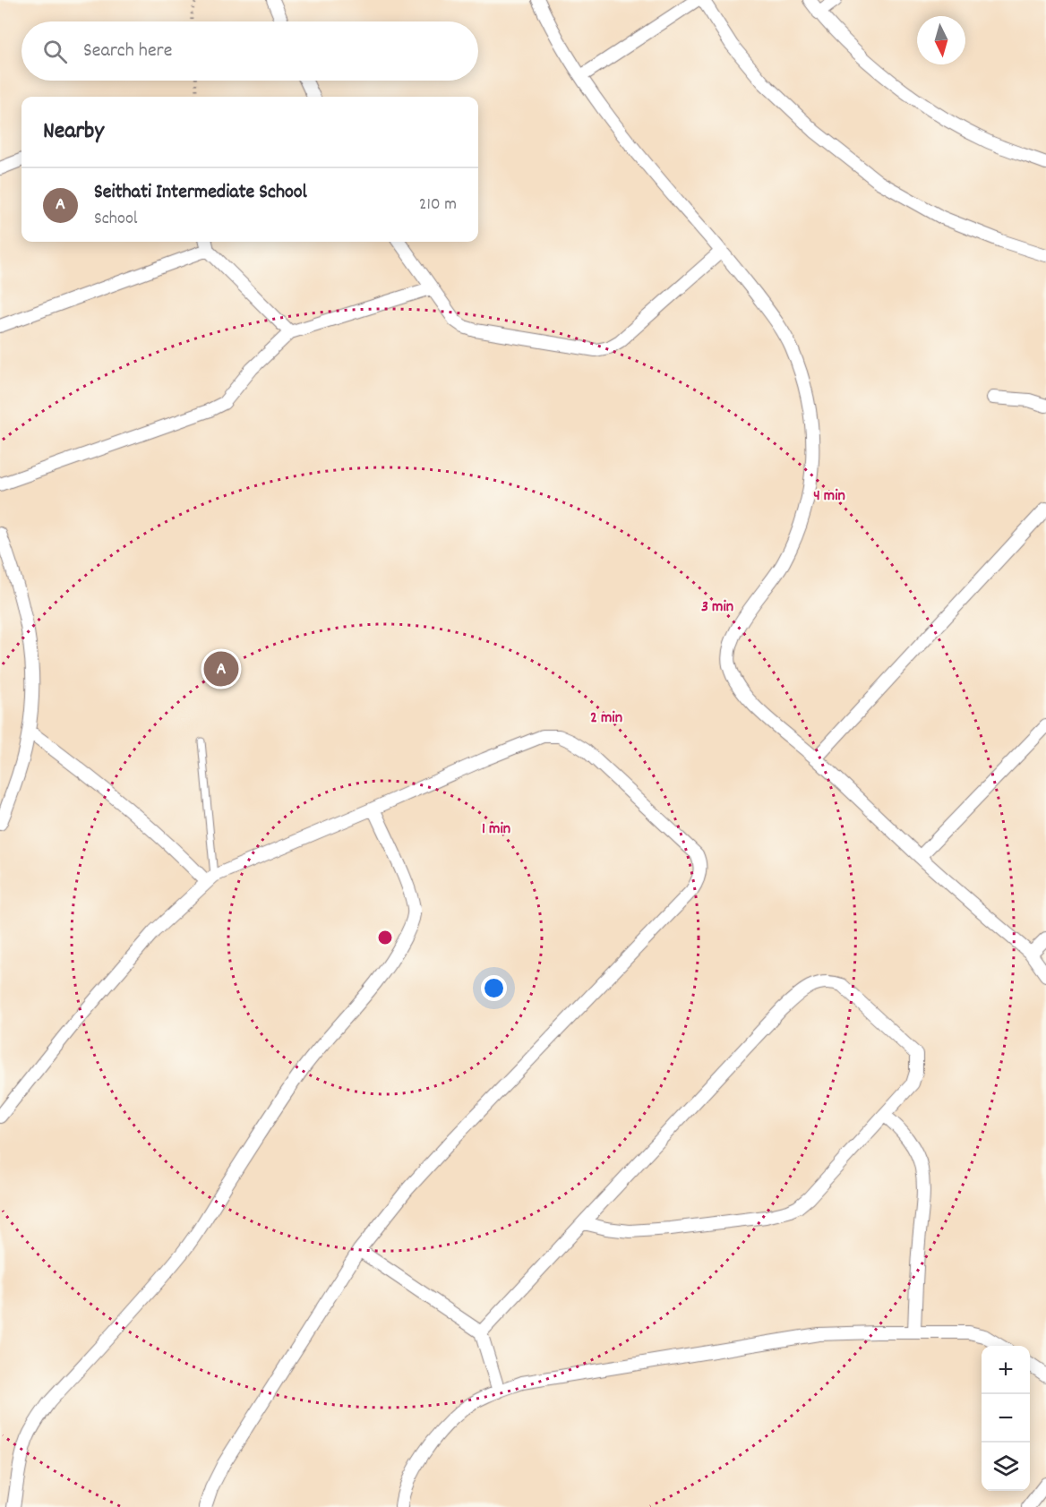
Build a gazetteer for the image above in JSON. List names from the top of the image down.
{
  "north": "bottom",
  "page": {
    "search": "Search here",
    "heading": "Nearby",
    "list": [
      {
        "mark": "A",
        "name": "Seithati Intermediate School",
        "note": "School",
        "value": "210 m"
      }
    ],
    "pins": "A",
    "map_buttons": ["+", "−"]
  },
  "rings": [
    "4 min",
    "3 min",
    "2 min",
    "1 min"
  ]
}
